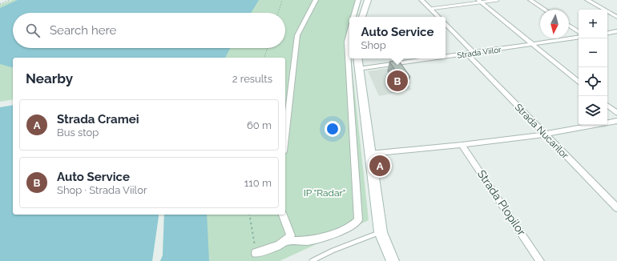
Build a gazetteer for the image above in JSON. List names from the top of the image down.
{
  "streets": {
    "street": ["Strada Viilor", "Strada Nucarilor", "Strada Plopilor"]
  },
  "crossings": [
    ["Strada Viilor", "Strada Nucarilor"]
  ],
  "parks": ["IP \"Radar\""],
  "north": "bottom",
  "page": {
    "map_buttons": ["+", "−"],
    "search": "Search here",
    "popup": ["Auto Service", "Shop"],
    "heading": ["Nearby", "2 results"],
    "pins": ["B", "A"],
    "list": [
      {
        "mark": "A",
        "name": "Strada Cramei",
        "note": "Bus stop",
        "value": "60 m"
      },
      {
        "mark": "B",
        "name": "Auto Service",
        "note": "Shop · Strada Viilor",
        "value": "110 m"
      }
    ]
  }
}
